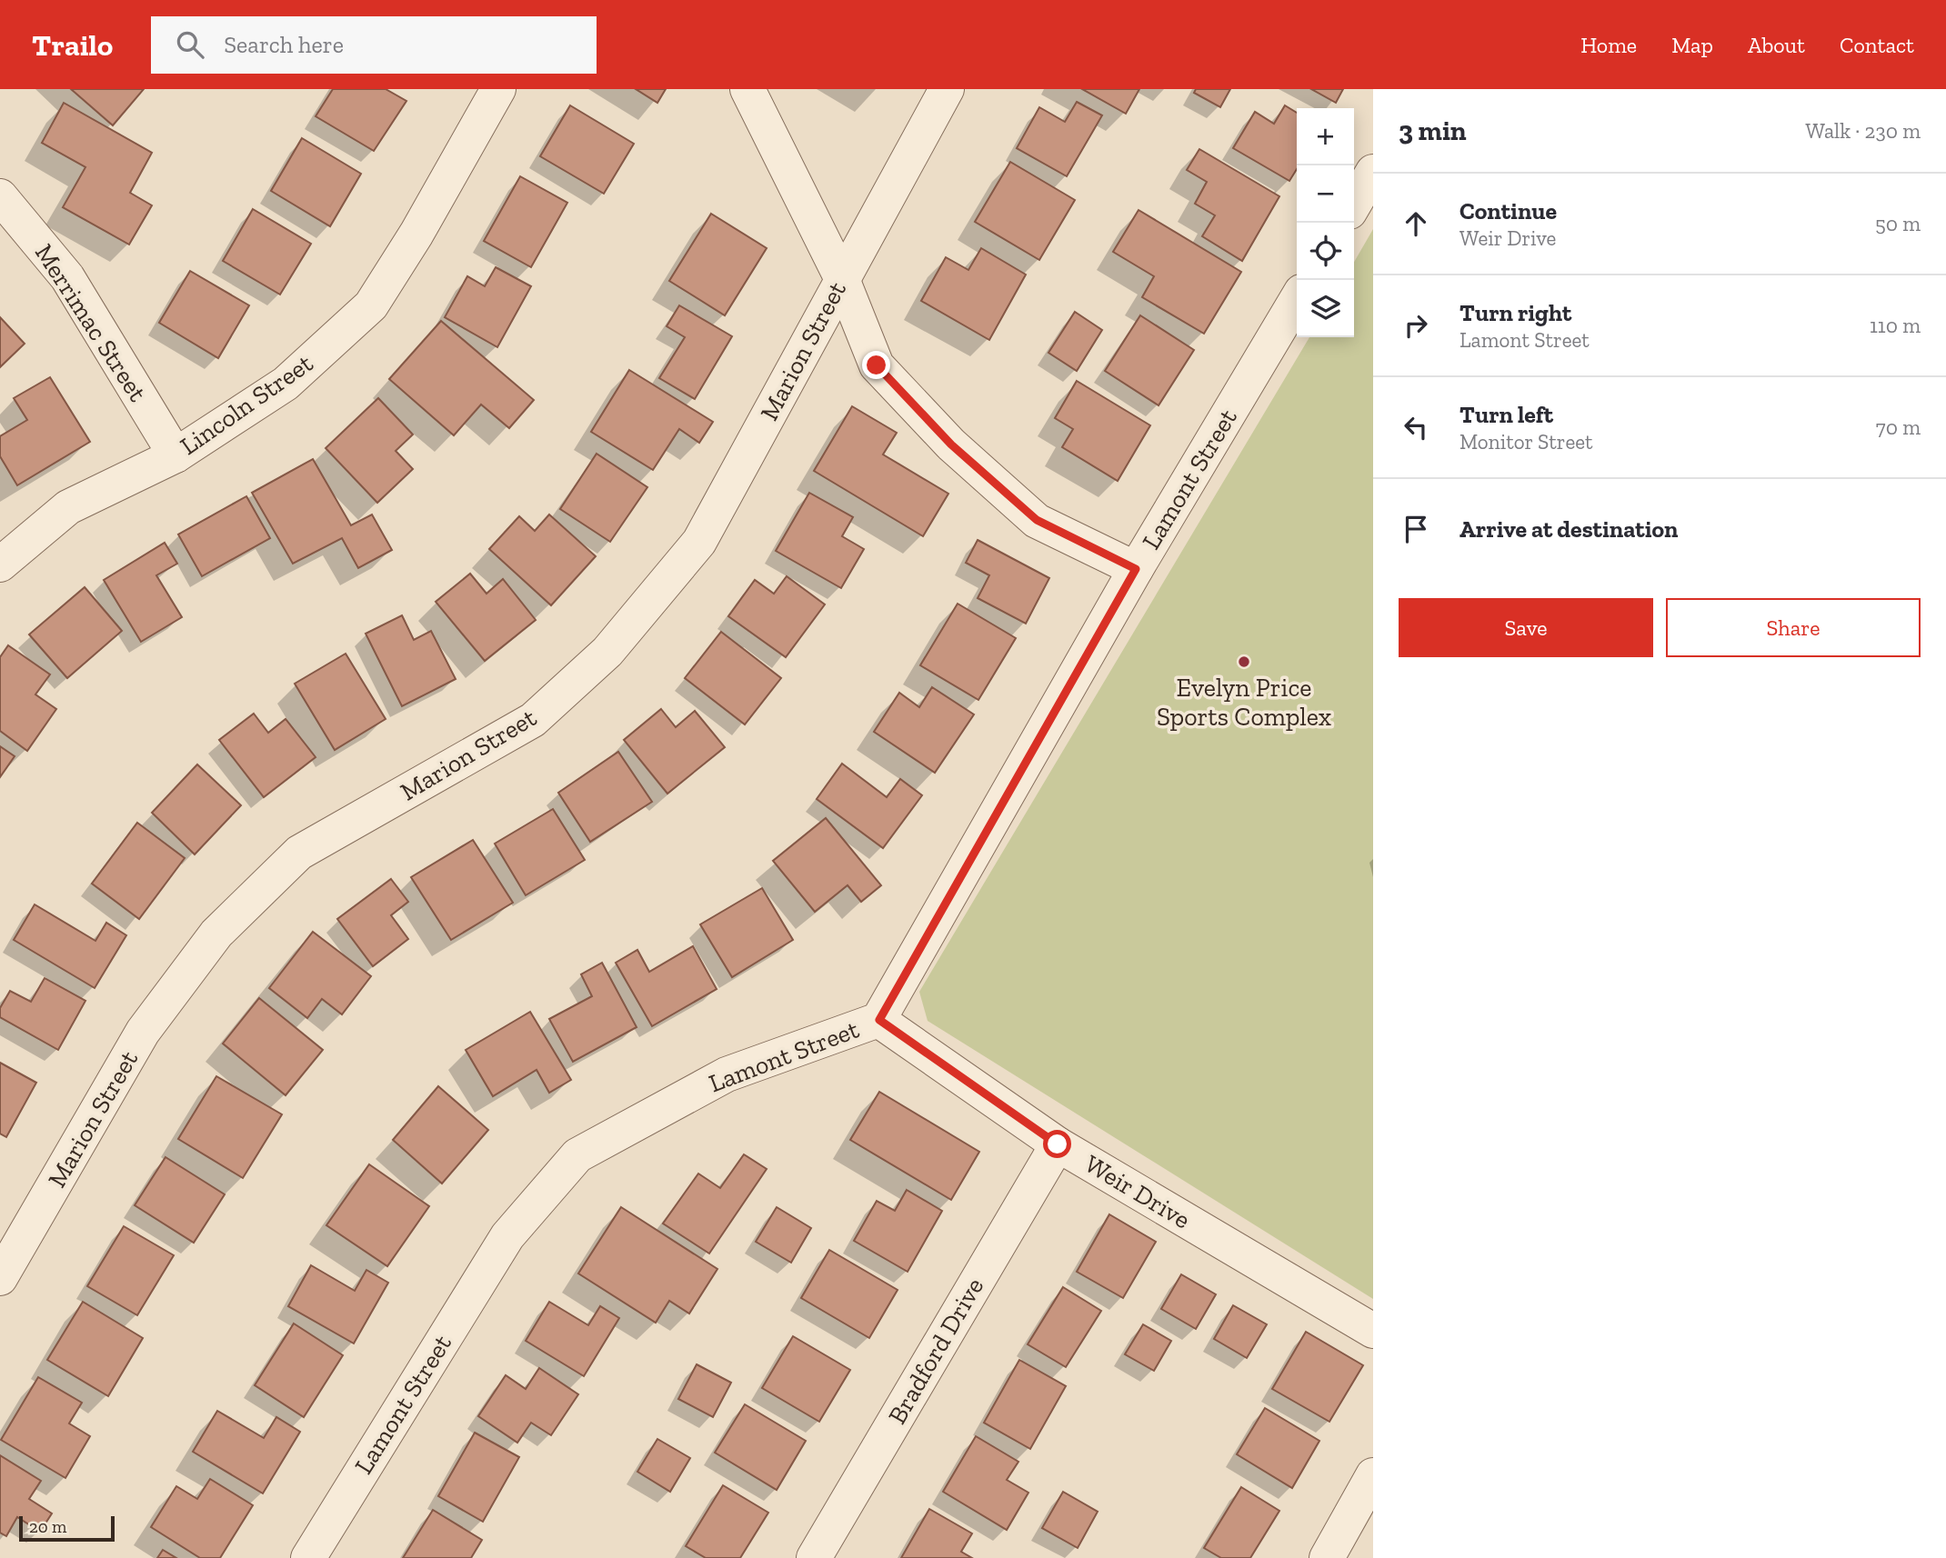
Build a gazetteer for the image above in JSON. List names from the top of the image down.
{
  "streets": {
    "street": [
      "Merrimac Street",
      "Marion Street",
      "Lincoln Street",
      "Lamont Street",
      "Weir Drive",
      "Bradford Drive"
    ]
  },
  "crossings": [
    ["Merrimac Street", "Lincoln Street"],
    ["Lamont Street", "Weir Drive"],
    ["Weir Drive", "Bradford Drive"]
  ],
  "places": ["Evelyn Price Sports Complex"],
  "scale_bar": "20 m",
  "page": {
    "header": "Trailo",
    "search": "Search here",
    "nav": [
      "Home",
      "Map",
      "About",
      "Contact"
    ],
    "heading": ["3 min", "Walk · 230 m"],
    "map_buttons": ["+", "−"],
    "list": [
      ["Continue", "Weir Drive", "50 m"],
      ["Turn right", "Lamont Street", "110 m"],
      ["Turn left", "Monitor Street", "70 m"],
      "Arrive at destination"
    ],
    "buttons": ["Save", "Share"],
    "scale": "20 m"
  }
}
